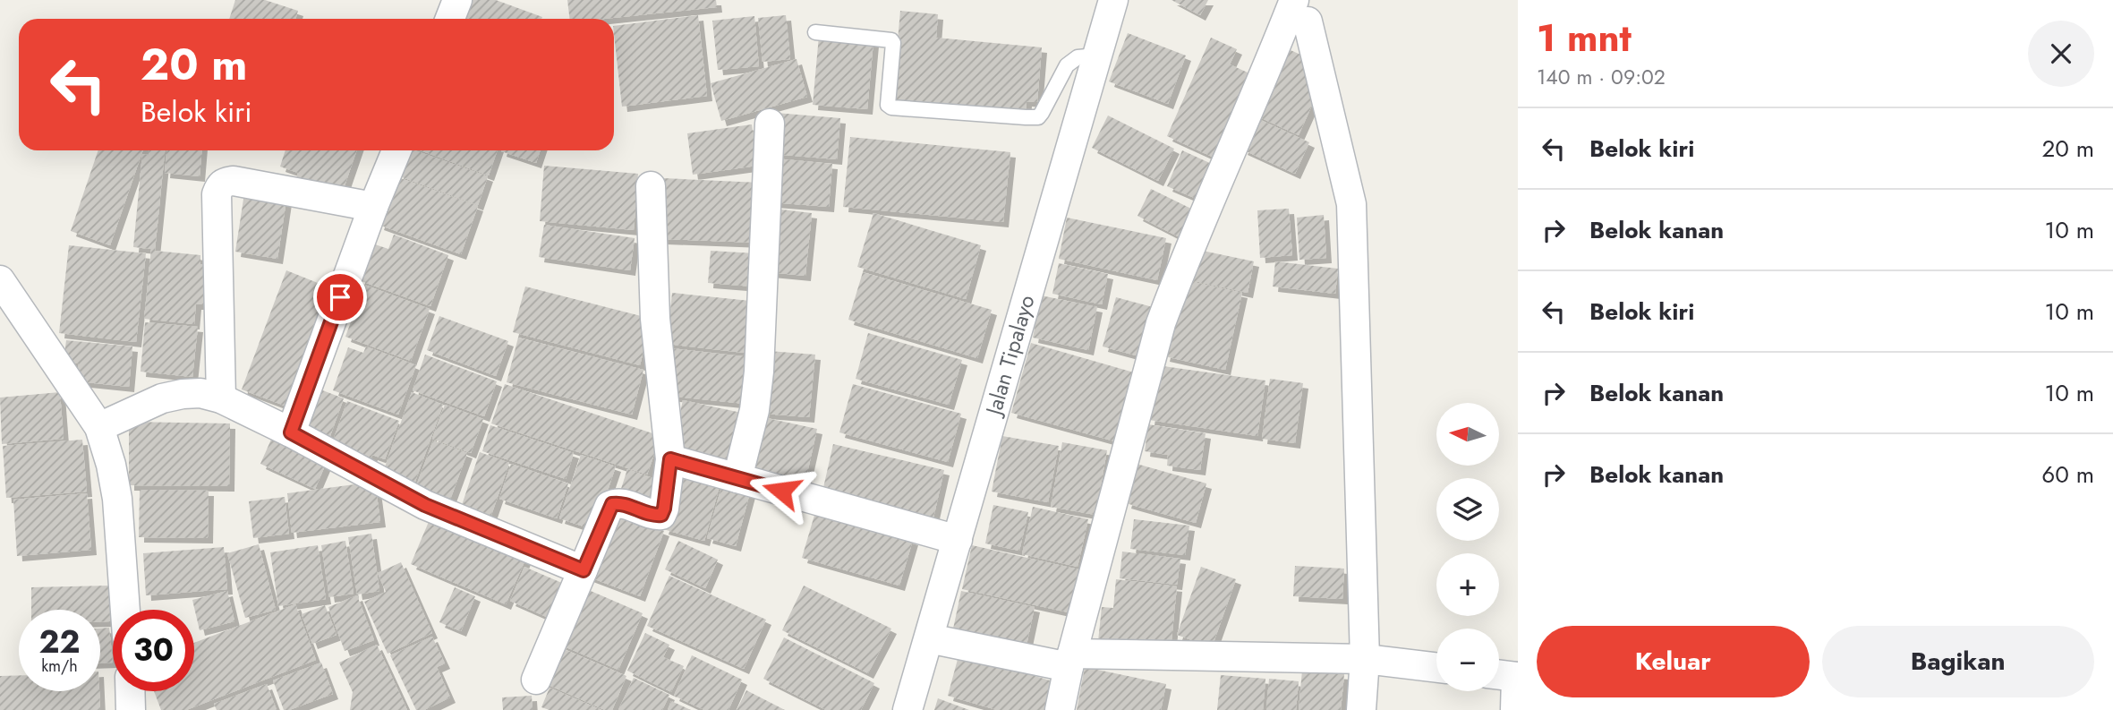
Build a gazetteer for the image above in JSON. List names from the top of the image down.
{
  "streets": {
    "street": ["Jalan Tipalayo"]
  },
  "north": "left",
  "page": {
    "heading": ["1 mnt", "140 m · 09:02"],
    "turn": ["20 m", "Belok kiri"],
    "list": [
      {
        "name": "Belok kiri",
        "value": "20 m"
      },
      {
        "name": "Belok kanan",
        "value": "10 m"
      },
      {
        "name": "Belok kiri",
        "value": "10 m"
      },
      {
        "name": "Belok kanan",
        "value": "10 m"
      },
      {
        "name": "Belok kanan",
        "value": "60 m"
      }
    ],
    "map_buttons": ["+", "−"],
    "speed": "22 km/h",
    "limit": "30",
    "buttons": ["Keluar", "Bagikan"]
  }
}
